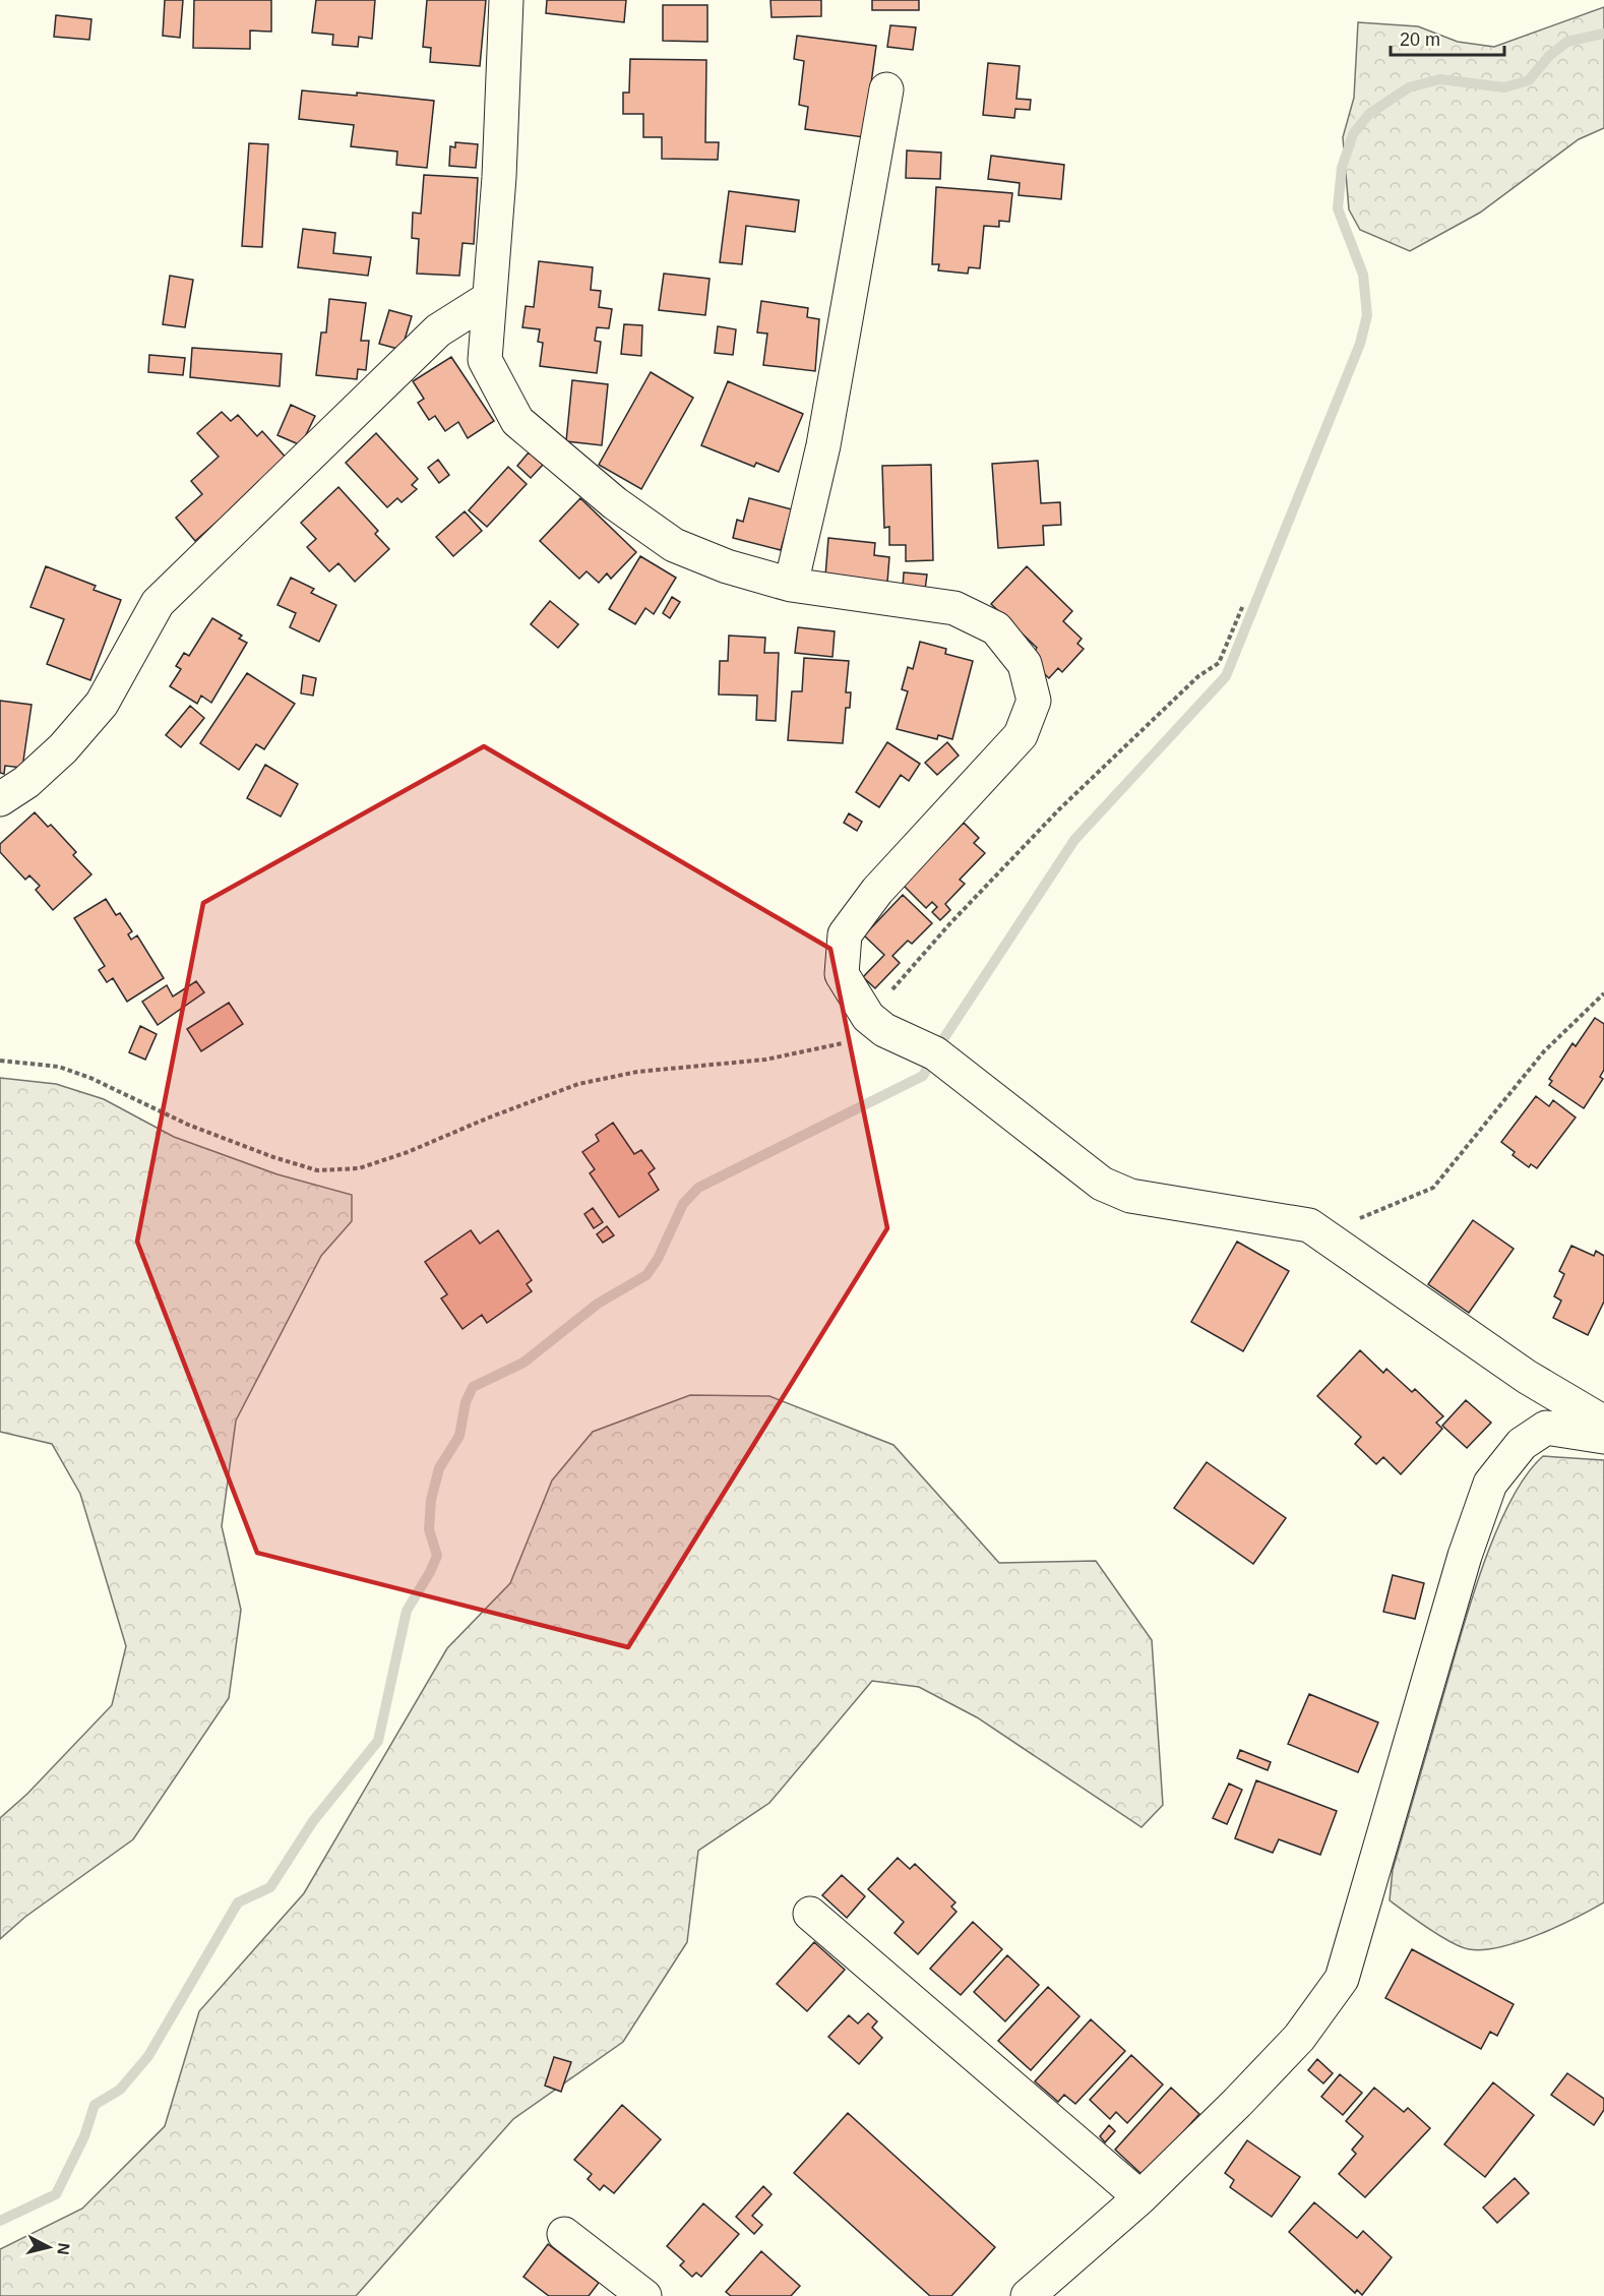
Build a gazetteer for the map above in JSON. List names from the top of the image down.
{
  "scale_bar": "20 m",
  "north": "right"
}
